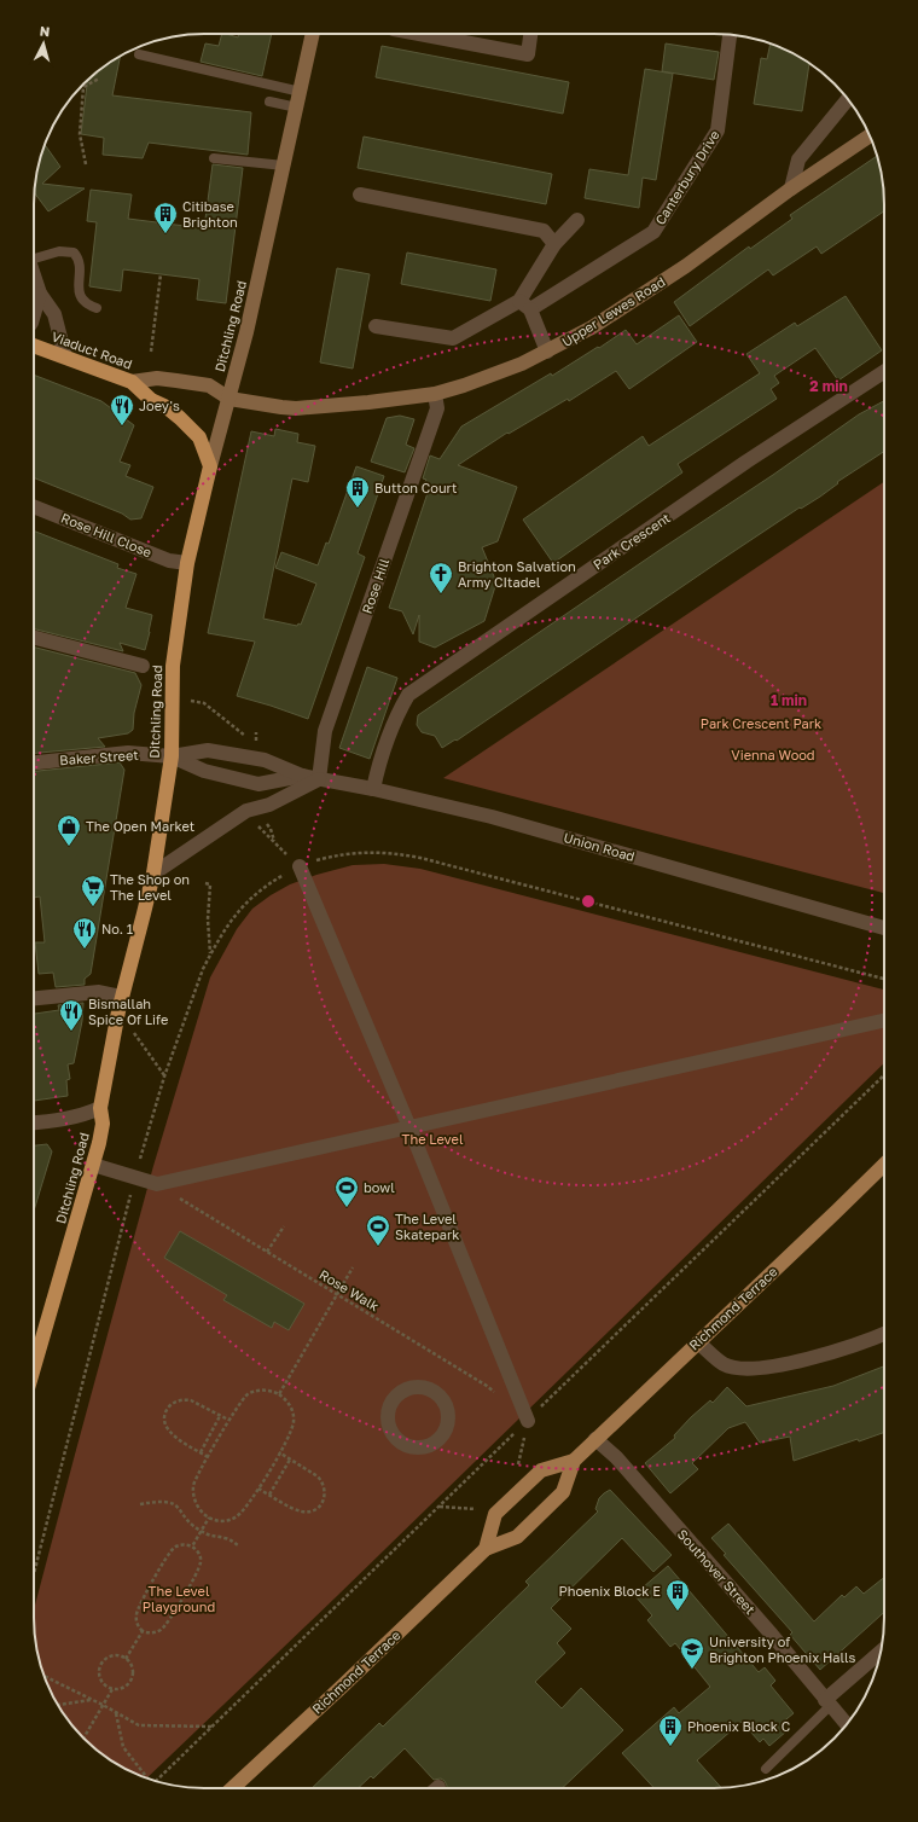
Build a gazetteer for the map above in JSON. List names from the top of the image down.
{
  "streets": {
    "highway": ["Ditchling Road", "Viaduct Road"],
    "main road": ["Richmond Terrace"],
    "street": [
      "Canterbury Drive",
      "Upper Lewes Road",
      "Rose Hill Close",
      "Park Crescent",
      "Rose Hill",
      "Baker Street",
      "Union Road",
      "Southover Street"
    ],
    "path": ["Rose Walk"]
  },
  "crossings": [
    ["Upper Lewes Road", "Ditchling Road"],
    ["Upper Lewes Road", "Viaduct Road"],
    ["Upper Lewes Road", "Rose Hill"],
    ["Ditchling Road", "Viaduct Road"],
    ["Ditchling Road", "Rose Hill Close"],
    ["Ditchling Road", "Baker Street"],
    ["Ditchling Road", "Union Road"],
    ["Park Crescent", "Union Road"],
    ["Rose Hill", "Union Road"],
    ["Baker Street", "Union Road"],
    ["Richmond Terrace", "Southover Street"]
  ],
  "parks": [
    "Park Crescent Park",
    "Vienna Wood",
    "The Level",
    "The Level Playground"
  ],
  "places": {
    "building": [
      "Citibase Brighton",
      "Button Court",
      "Phoenix Block E",
      "Phoenix Block C"
    ],
    "restaurant": ["Joey's", "No. 1", "Bismallah Spice Of Life"],
    "church": ["Brighton Salvation Army CItadel"],
    "shop": ["The Open Market"],
    "supermarket": ["The Shop on The Level"],
    "sports": ["bowl", "The Level Skatepark"],
    "school or university": ["University of Brighton Phoenix Halls"]
  },
  "north": "top",
  "rings": ["2 min", "1 min"]
}
